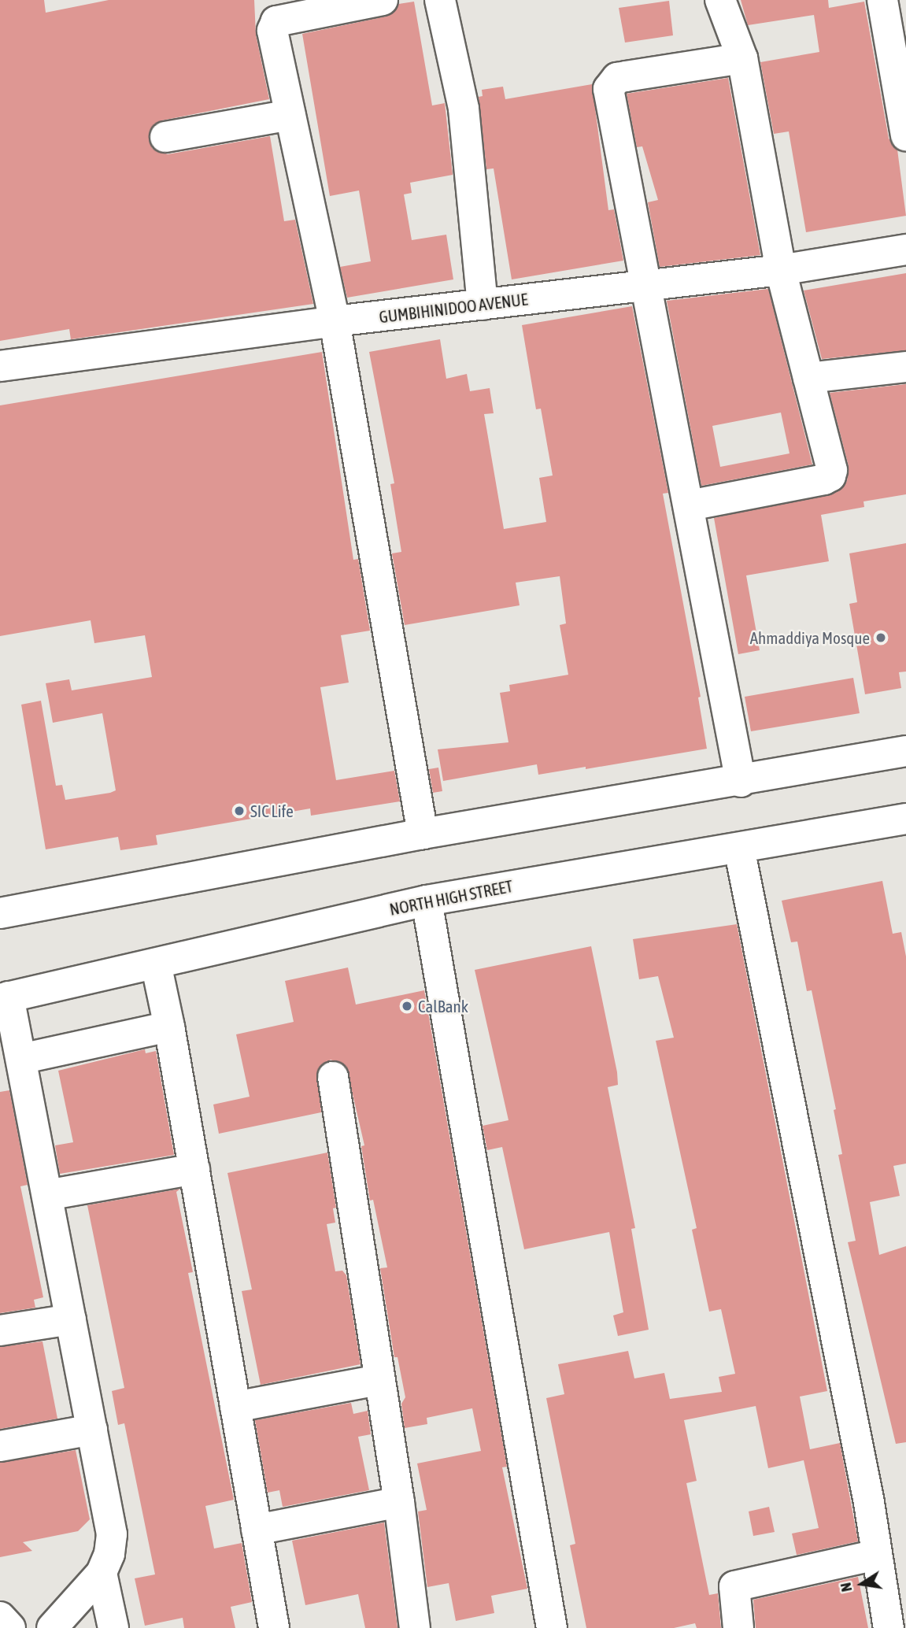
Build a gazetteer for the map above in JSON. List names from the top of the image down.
{
  "streets": {
    "main road": ["GUMBIHINIDOO AVENUE", "NORTH HIGH STREET"]
  },
  "places": ["Ahmaddiya Mosque", "SIC Life", "CalBank"],
  "north": "left"
}
